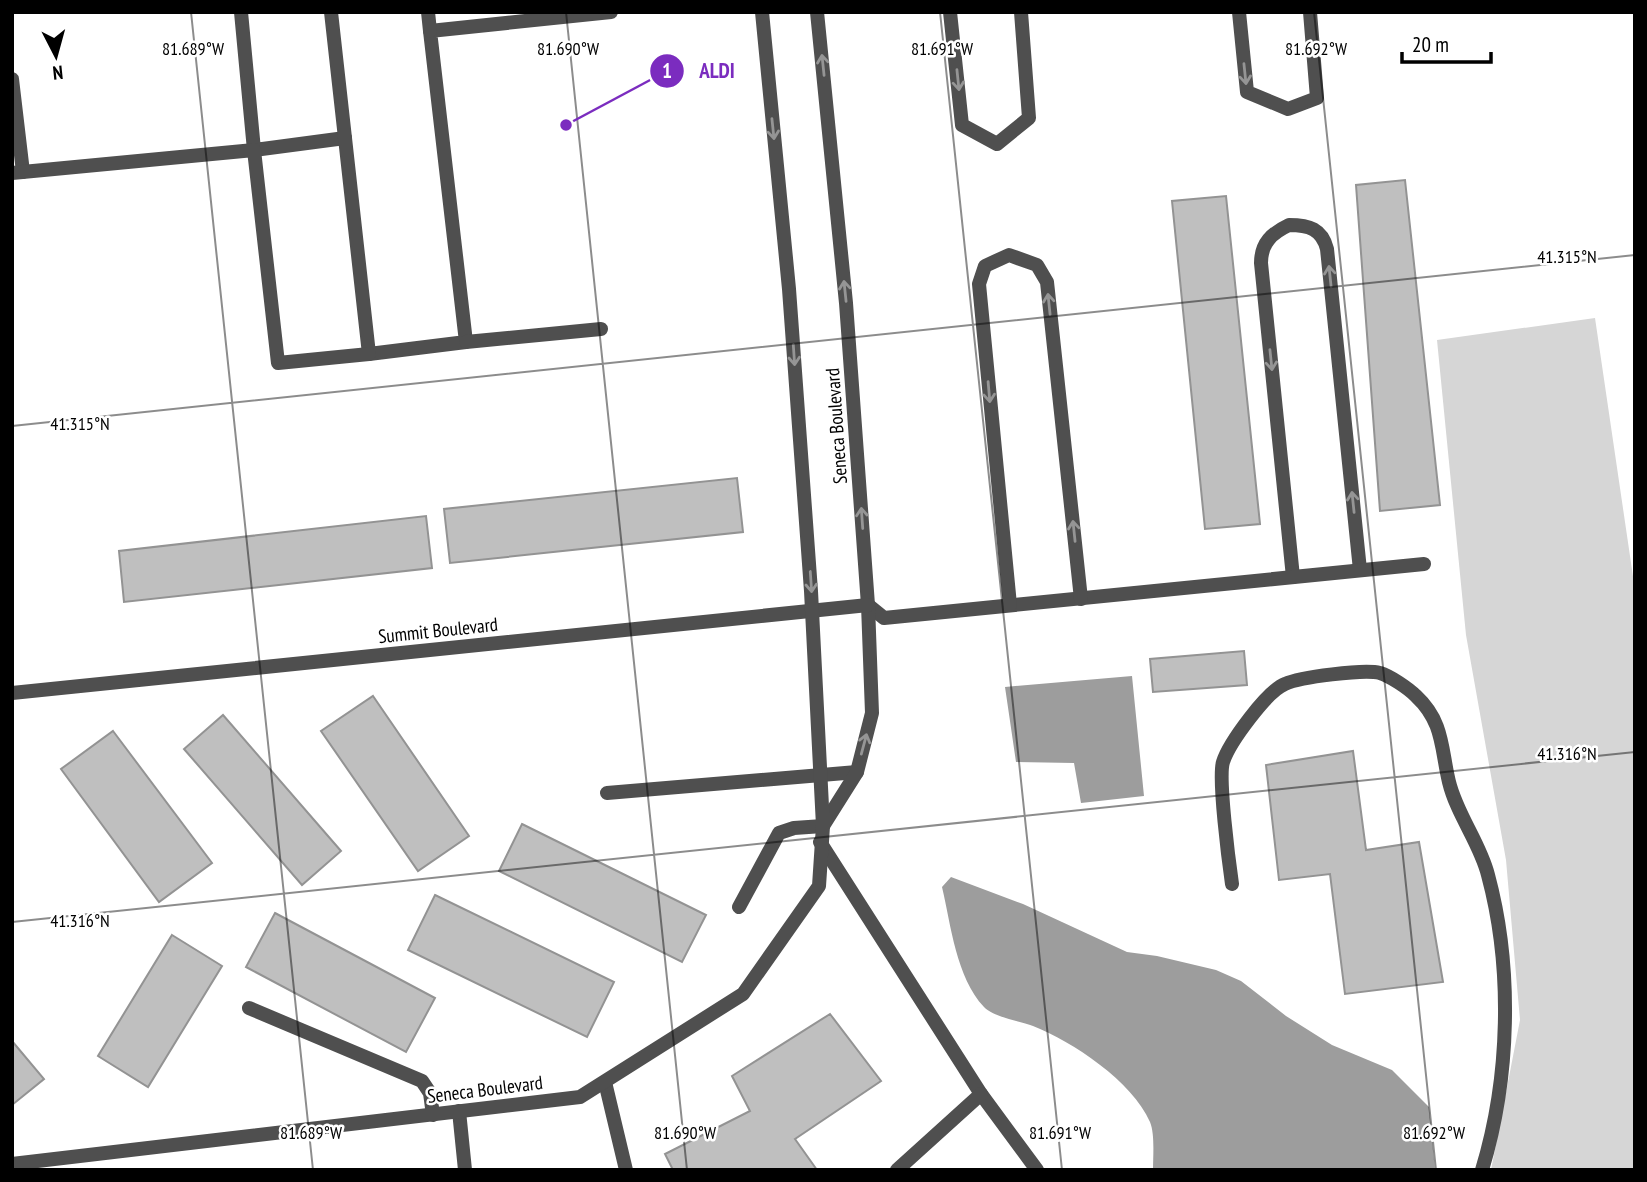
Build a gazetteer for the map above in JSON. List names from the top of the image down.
{
  "streets": {
    "street": ["Seneca Boulevard", "Summit Boulevard"]
  },
  "crossings": [
    ["Seneca Boulevard", "Summit Boulevard"]
  ],
  "places": ["ALDI"],
  "scale_bar": "20 m",
  "north": "bottom",
  "coordinates": [
    "81.689°W",
    "81.690°W",
    "81.691°W",
    "81.692°W",
    "41.315°N",
    "41.316°N"
  ]
}
